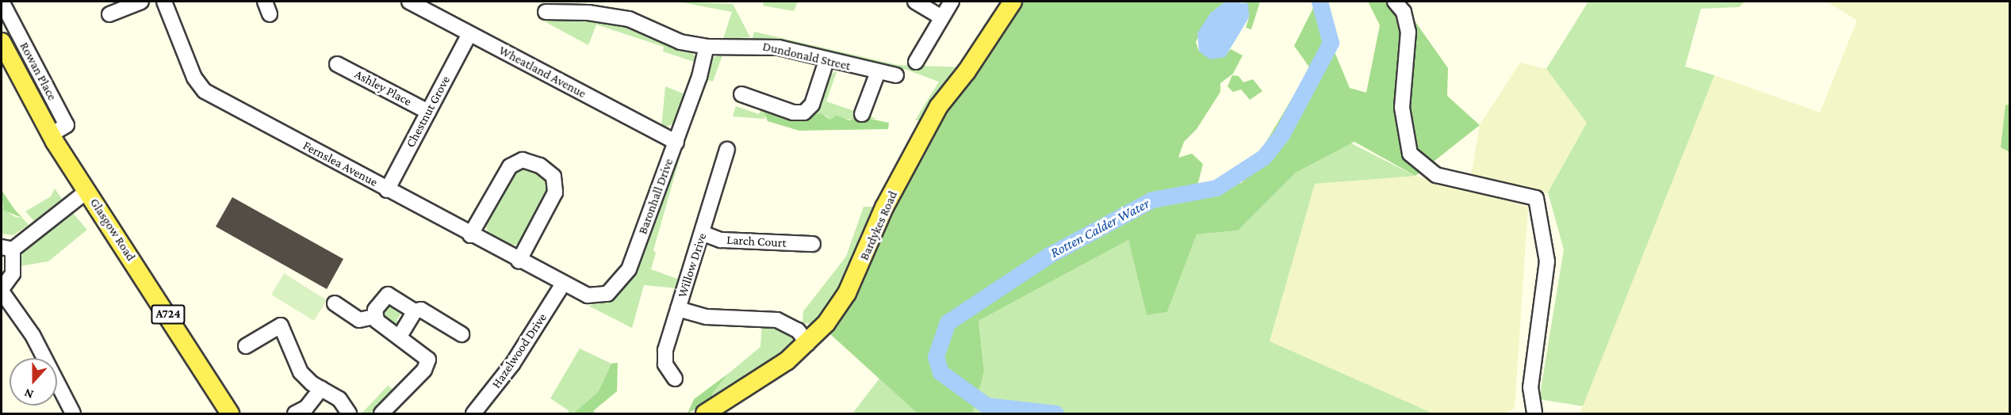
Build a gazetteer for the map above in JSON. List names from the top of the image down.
{
  "streets": {
    "main road": ["Bardykes Road", "Glasgow Road", "A724"],
    "street": [
      "Dundonald Street",
      "Rowan Place",
      "Wheatland Avenue",
      "Ashley Place",
      "Chestnut Grove",
      "Fernslea Avenue",
      "Baronhall Drive",
      "Larch Court",
      "Willow Drive",
      "Hazelwood Drive"
    ]
  },
  "crossings": [
    ["Dundonald Street", "Baronhall Drive"],
    ["Rowan Place", "Glasgow Road"],
    ["Wheatland Avenue", "Chestnut Grove"],
    ["Wheatland Avenue", "Baronhall Drive"],
    ["Ashley Place", "Chestnut Grove"],
    ["Chestnut Grove", "Fernslea Avenue"],
    ["Fernslea Avenue", "Baronhall Drive"],
    ["Fernslea Avenue", "Hazelwood Drive"],
    ["Baronhall Drive", "Hazelwood Drive"],
    ["Larch Court", "Willow Drive"]
  ],
  "water": ["Rotten Calder Water"],
  "north": "bottom"
}
